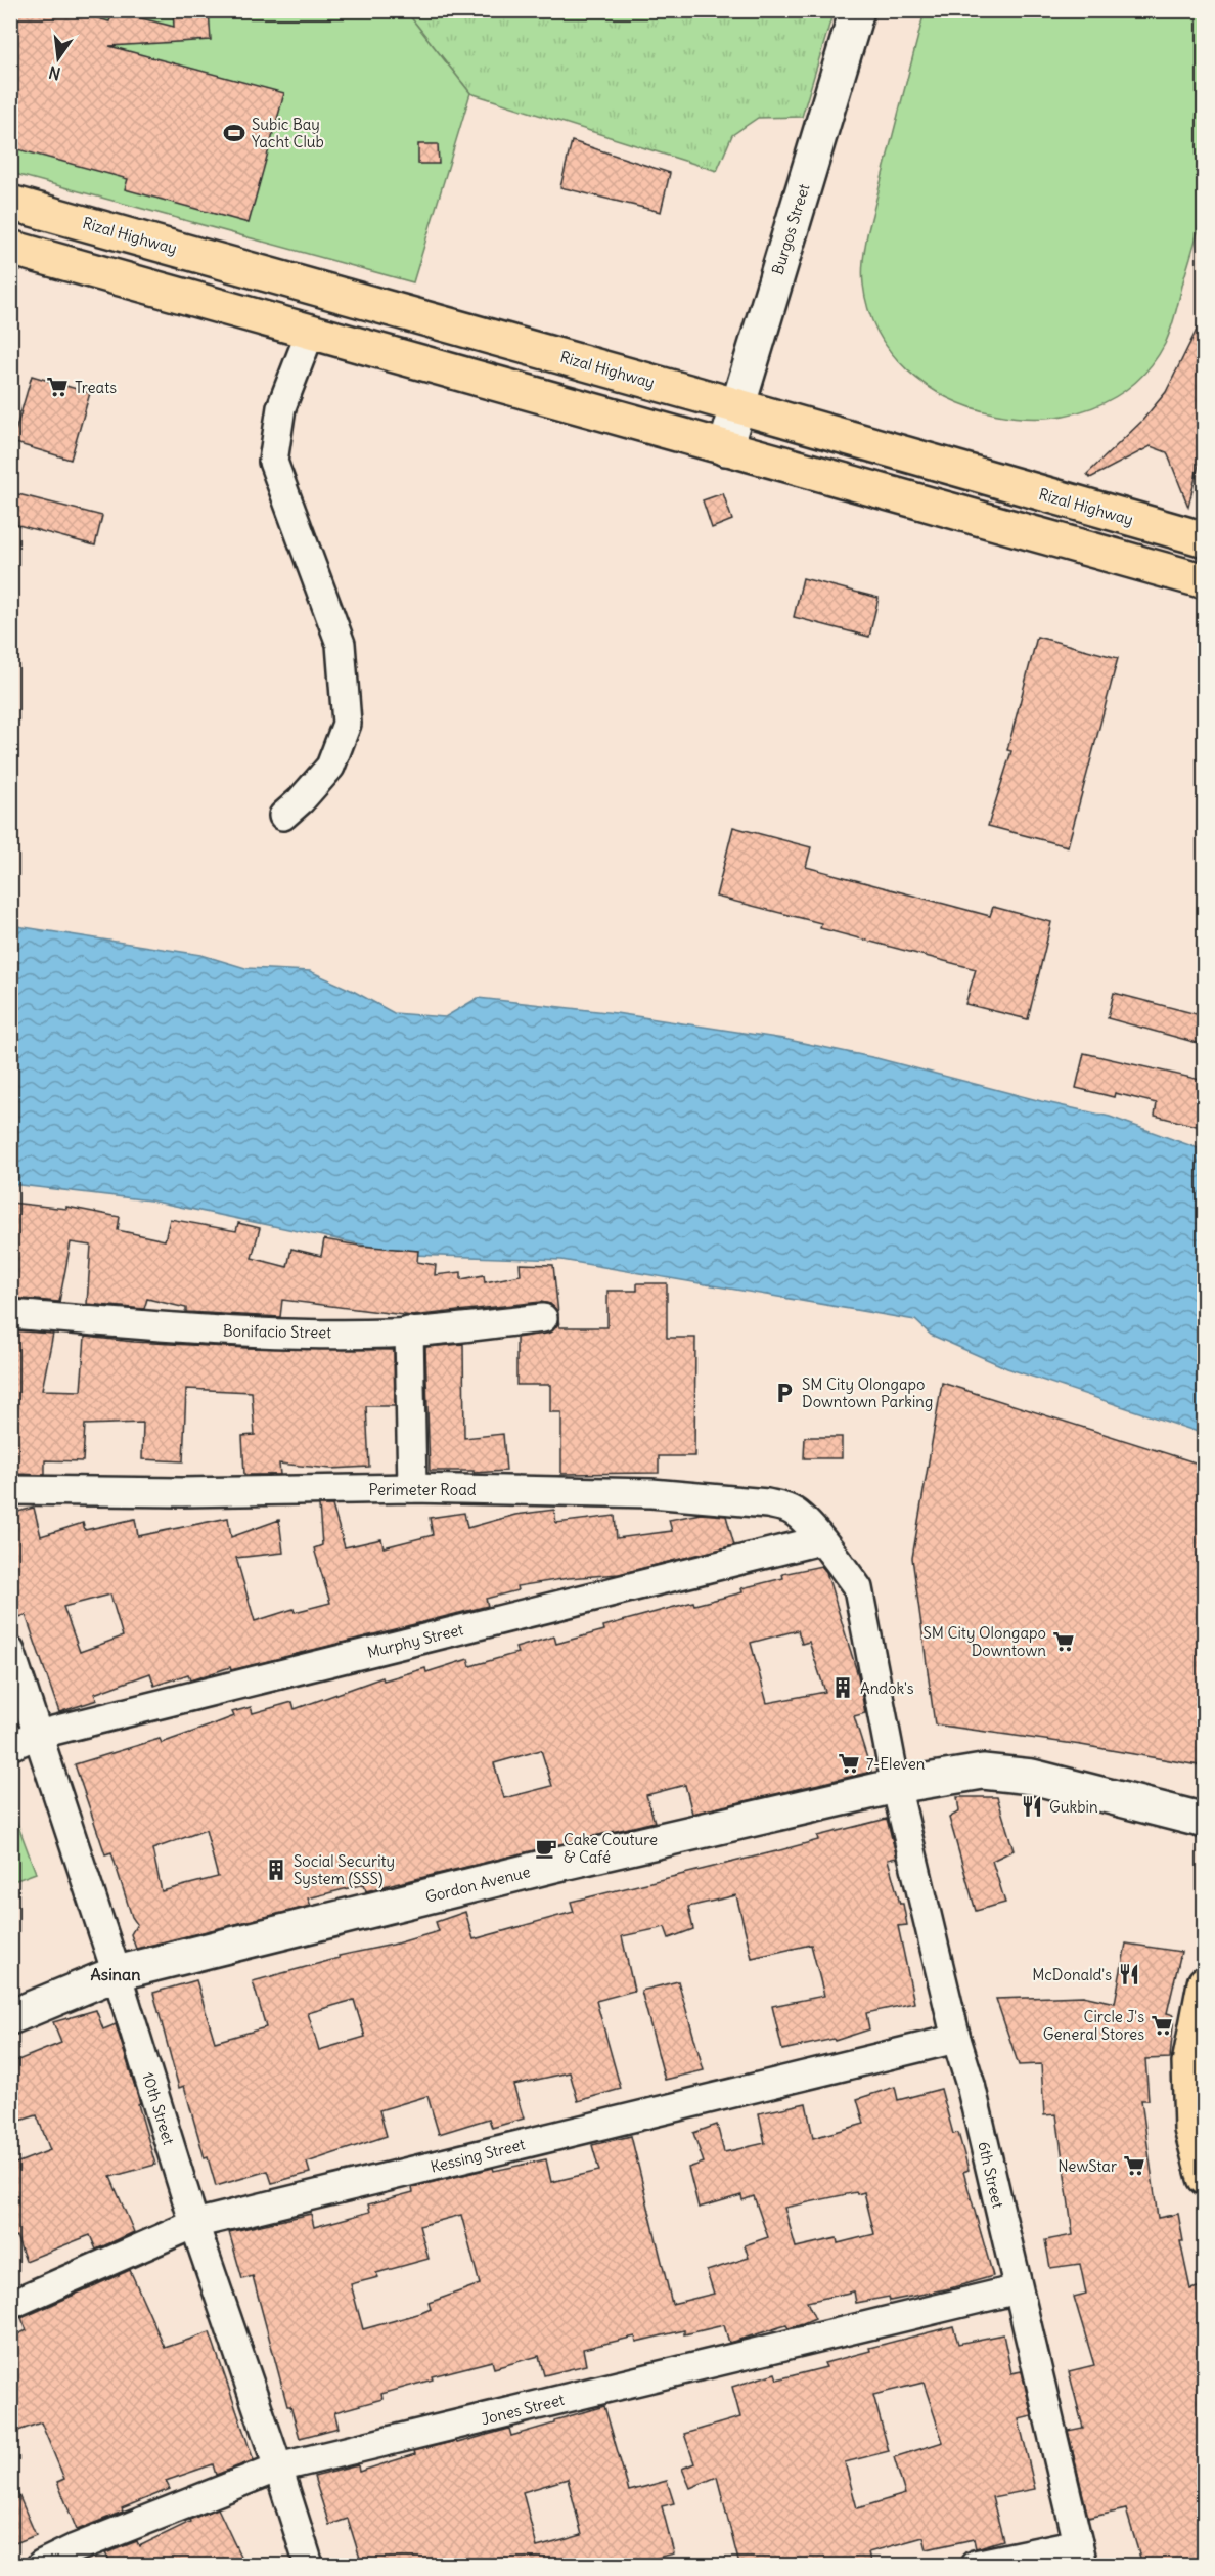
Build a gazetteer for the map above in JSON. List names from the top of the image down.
{
  "streets": {
    "main road": ["Burgos Street", "Rizal Highway", "Gordon Avenue"],
    "street": [
      "Bonifacio Street",
      "Perimeter Road",
      "Murphy Street",
      "10th Street",
      "Kessing Street",
      "6th Street",
      "Jones Street"
    ]
  },
  "crossings": [
    ["Burgos Street", "Rizal Highway"],
    ["Perimeter Road", "Murphy Street"],
    ["Perimeter Road", "6th Street"],
    ["Murphy Street", "10th Street"],
    ["Gordon Avenue", "10th Street"],
    ["Gordon Avenue", "6th Street"],
    ["10th Street", "Kessing Street"],
    ["10th Street", "Jones Street"],
    ["Kessing Street", "6th Street"],
    ["6th Street", "Jones Street"]
  ],
  "districts": ["Asinan"],
  "places": {
    "sports": ["Subic Bay Yacht Club"],
    "supermarket": [
      "Treats",
      "SM City Olongapo Downtown",
      "7-Eleven",
      "Circle J's General Stores",
      "NewStar"
    ],
    "parking": ["SM City Olongapo Downtown Parking"],
    "building": ["Andok's", "Social Security System (SSS)"],
    "restaurant": ["Gukbin", "McDonald's"],
    "cafe": ["Cake Couture & Café"]
  },
  "north": "bottom"
}
